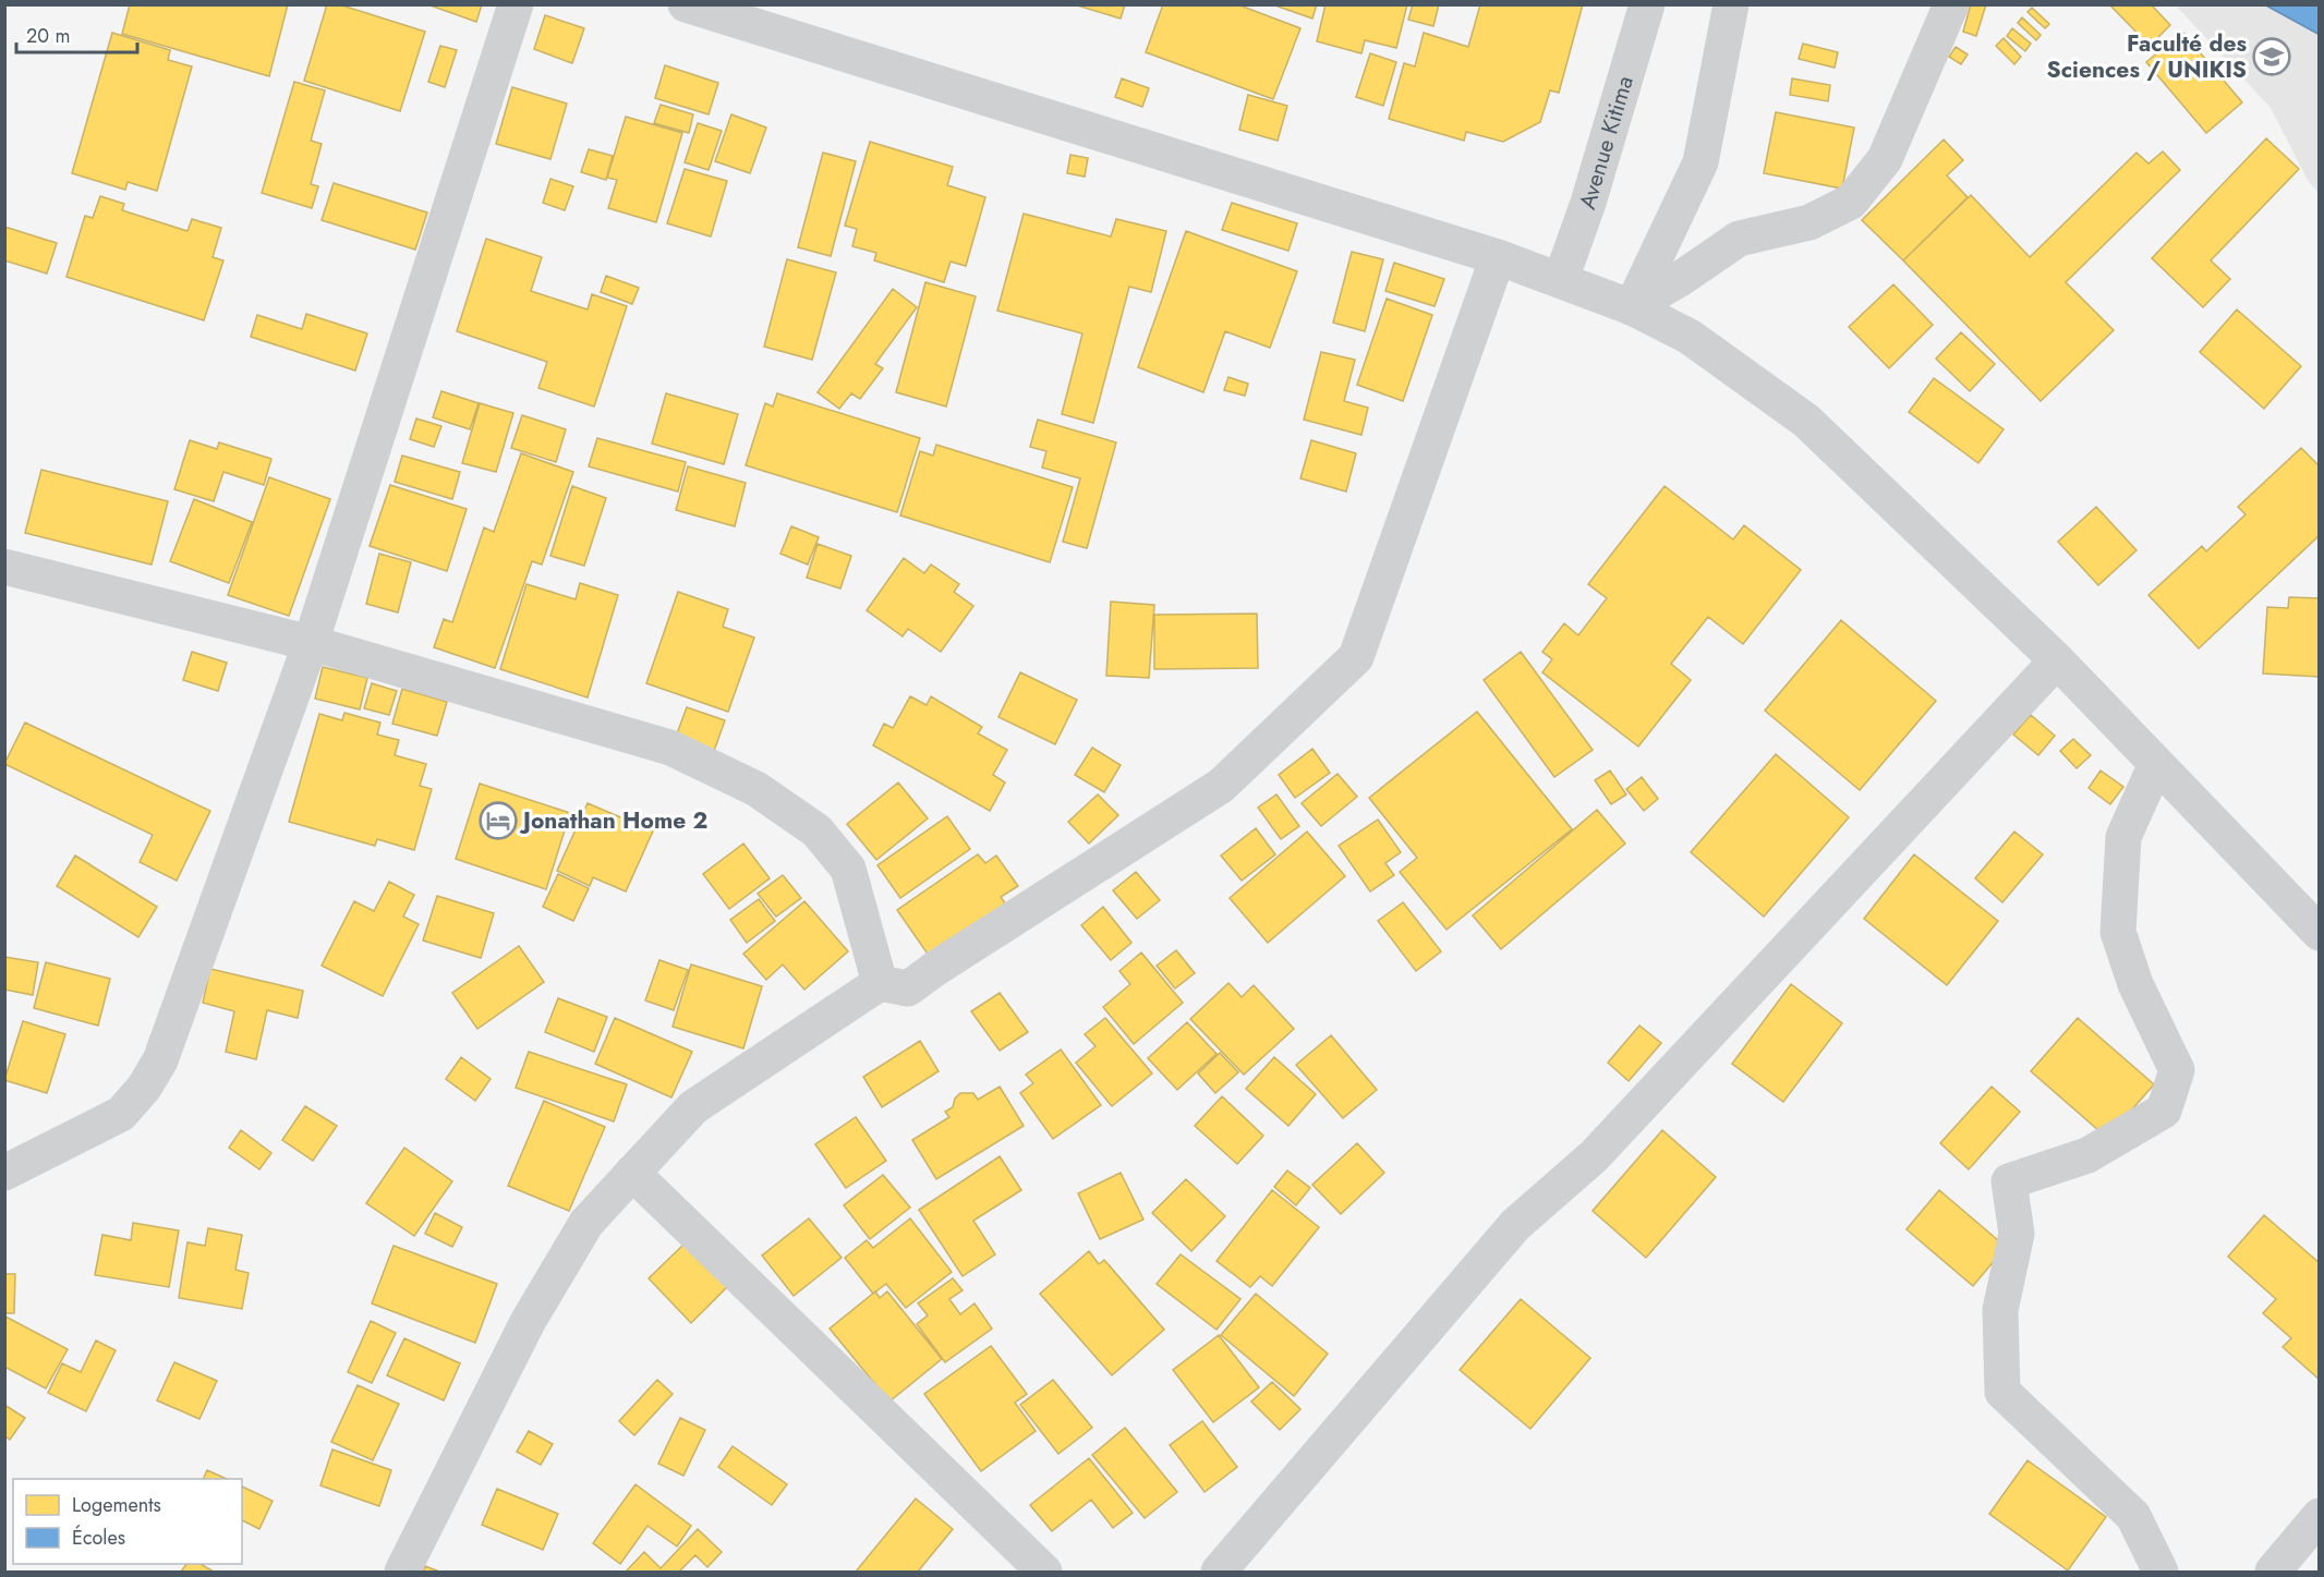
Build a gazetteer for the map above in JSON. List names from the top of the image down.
{
  "streets": {
    "street": ["Avenue Kitima"]
  },
  "places": {
    "school or university": ["Faculté des Sciences / UNIKIS"],
    "hotel": ["Jonathan Home 2"]
  },
  "legend": ["Logements", "Écoles"],
  "scale_bar": "20 m"
}
